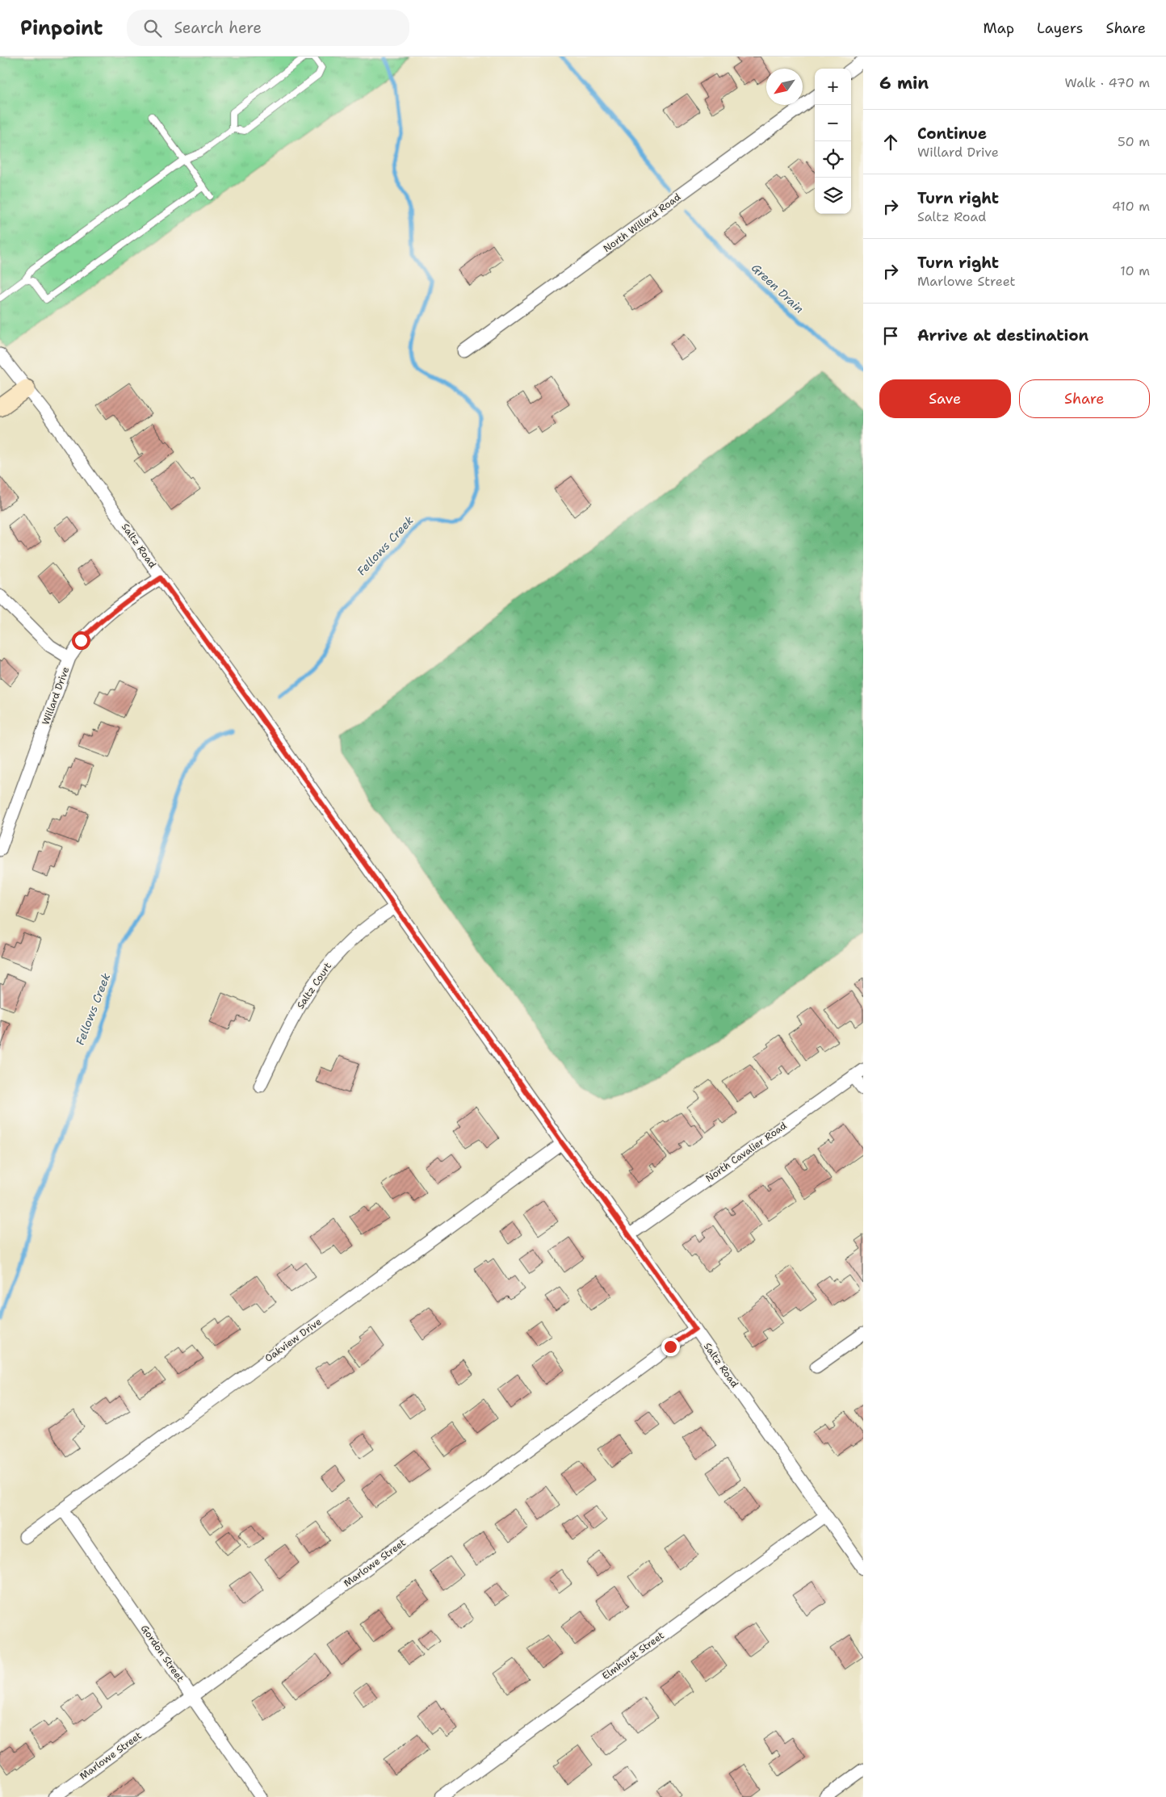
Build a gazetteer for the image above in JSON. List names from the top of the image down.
{
  "streets": {
    "street": [
      "North Willard Road",
      "Saltz Road",
      "Willard Drive",
      "Saltz Court",
      "North Cavalier Road",
      "Oakview Drive",
      "Marlowe Street",
      "Gordon Street",
      "Elmhurst Street"
    ]
  },
  "crossings": [
    ["Saltz Road", "Willard Drive"],
    ["Saltz Road", "Saltz Court"],
    ["Saltz Road", "North Cavalier Road"],
    ["Saltz Road", "Oakview Drive"],
    ["Saltz Road", "Marlowe Street"],
    ["Saltz Road", "Elmhurst Street"],
    ["Oakview Drive", "Gordon Street"],
    ["Marlowe Street", "Gordon Street"]
  ],
  "water": ["Green Drain", "Fellows Creek"],
  "north": "bottom left",
  "page": {
    "header": "Pinpoint",
    "search": "Search here",
    "nav": ["Map", "Layers", "Share"],
    "heading": ["6 min", "Walk · 470 m"],
    "map_buttons": ["+", "−"],
    "list": [
      ["Continue", "Willard Drive", "50 m"],
      ["Turn right", "Saltz Road", "410 m"],
      ["Turn right", "Marlowe Street", "10 m"],
      "Arrive at destination"
    ],
    "buttons": ["Save", "Share"]
  }
}
